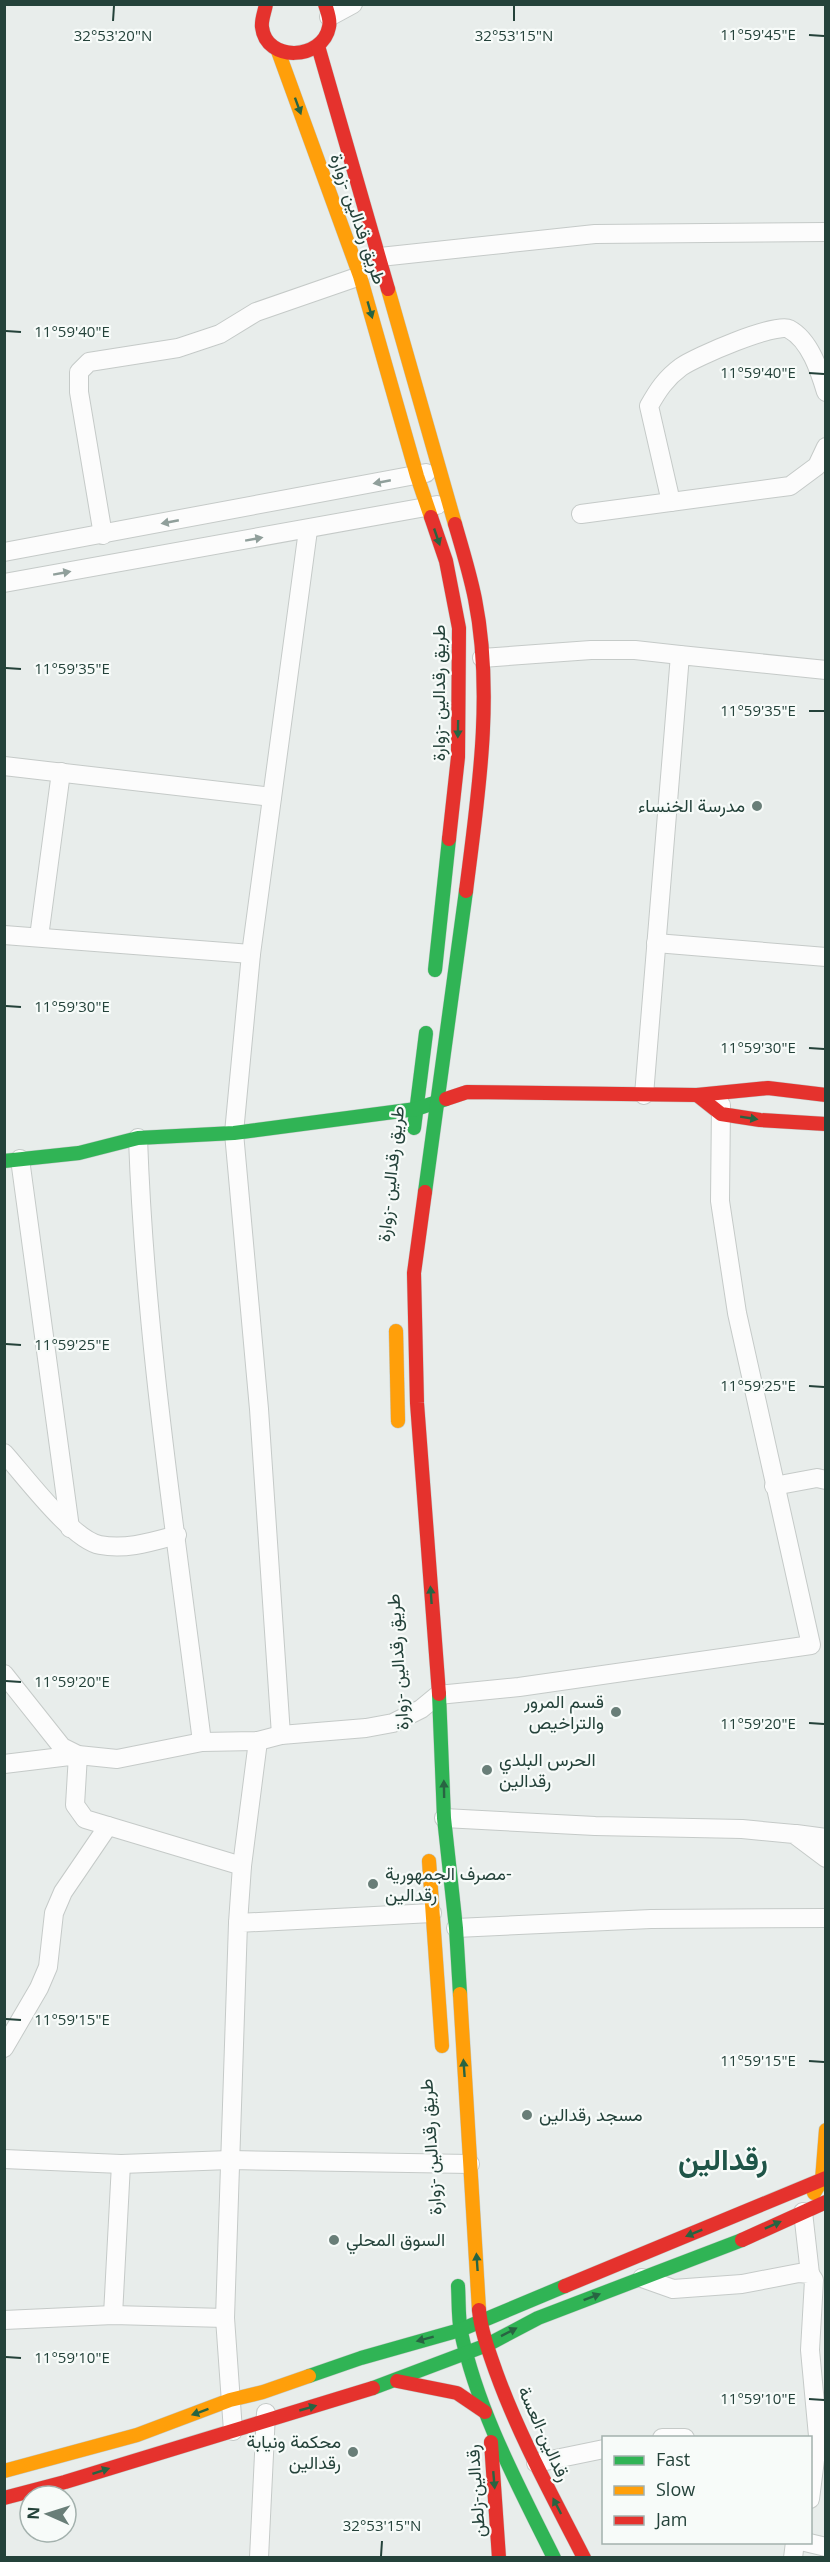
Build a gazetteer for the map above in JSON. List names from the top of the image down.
{
  "streets": {
    "main road": ["طريق رقدالين -زوارة", "رقدالين-العسة", "رقدالين-زلطن"]
  },
  "crossings": [
    ["طريق رقدالين -زوارة", "رقدالين-العسة"]
  ],
  "districts": ["رقدالين"],
  "places": [
    "مدرسة الخنساء",
    "قسم المرور والتراخيص",
    "الحرس البلدي رقدالين",
    "مصرف الجمهورية- رقدالين",
    "مسجد رقدالين",
    "السوق المحلي",
    "محكمة ونيابة رقدالين"
  ],
  "legend": ["Fast", "Slow", "Jam"],
  "north": "left",
  "coordinates": [
    "11°59'45\"E",
    "32°53'20\"N",
    "32°53'15\"N",
    "11°59'40\"E",
    "11°59'35\"E",
    "11°59'30\"E",
    "11°59'25\"E",
    "11°59'20\"E",
    "11°59'15\"E",
    "11°59'10\"E"
  ]
}
